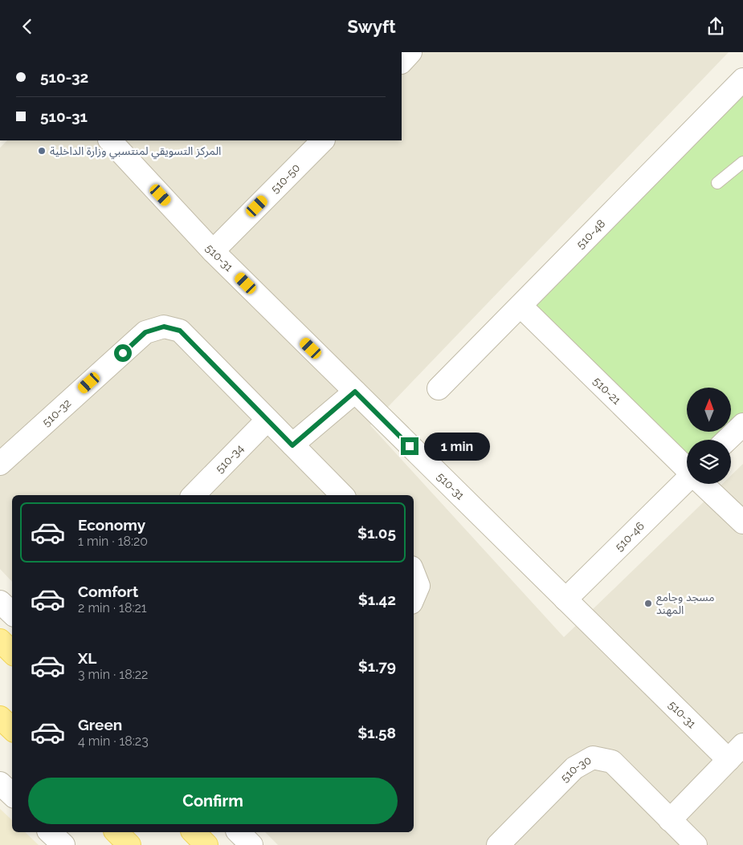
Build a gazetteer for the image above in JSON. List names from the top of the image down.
{
  "streets": {
    "street": [
      "510-50",
      "510-48",
      "510-31",
      "510-21",
      "510-32",
      "510-34",
      "510-46",
      "510-30"
    ]
  },
  "crossings": [
    ["510-50", "510-31"],
    ["510-48", "510-21"],
    ["510-31", "510-46"],
    ["510-32", "510-34"]
  ],
  "places": ["المركز التسويقي لمنتسبي وزارة الداخلية", "مسجد وجامع المهند"],
  "north": "top",
  "page": {
    "header": "Swyft",
    "banner": ["510-32", "510-31"],
    "bubble": "1 min",
    "list": [
      {
        "name": "Economy",
        "note": "1 min · 18:20",
        "value": "$1.05"
      },
      {
        "name": "Comfort",
        "note": "2 min · 18:21",
        "value": "$1.42"
      },
      {
        "name": "XL",
        "note": "3 min · 18:22",
        "value": "$1.79"
      },
      {
        "name": "Green",
        "note": "4 min · 18:23",
        "value": "$1.58"
      }
    ],
    "buttons": "Confirm"
  }
}
